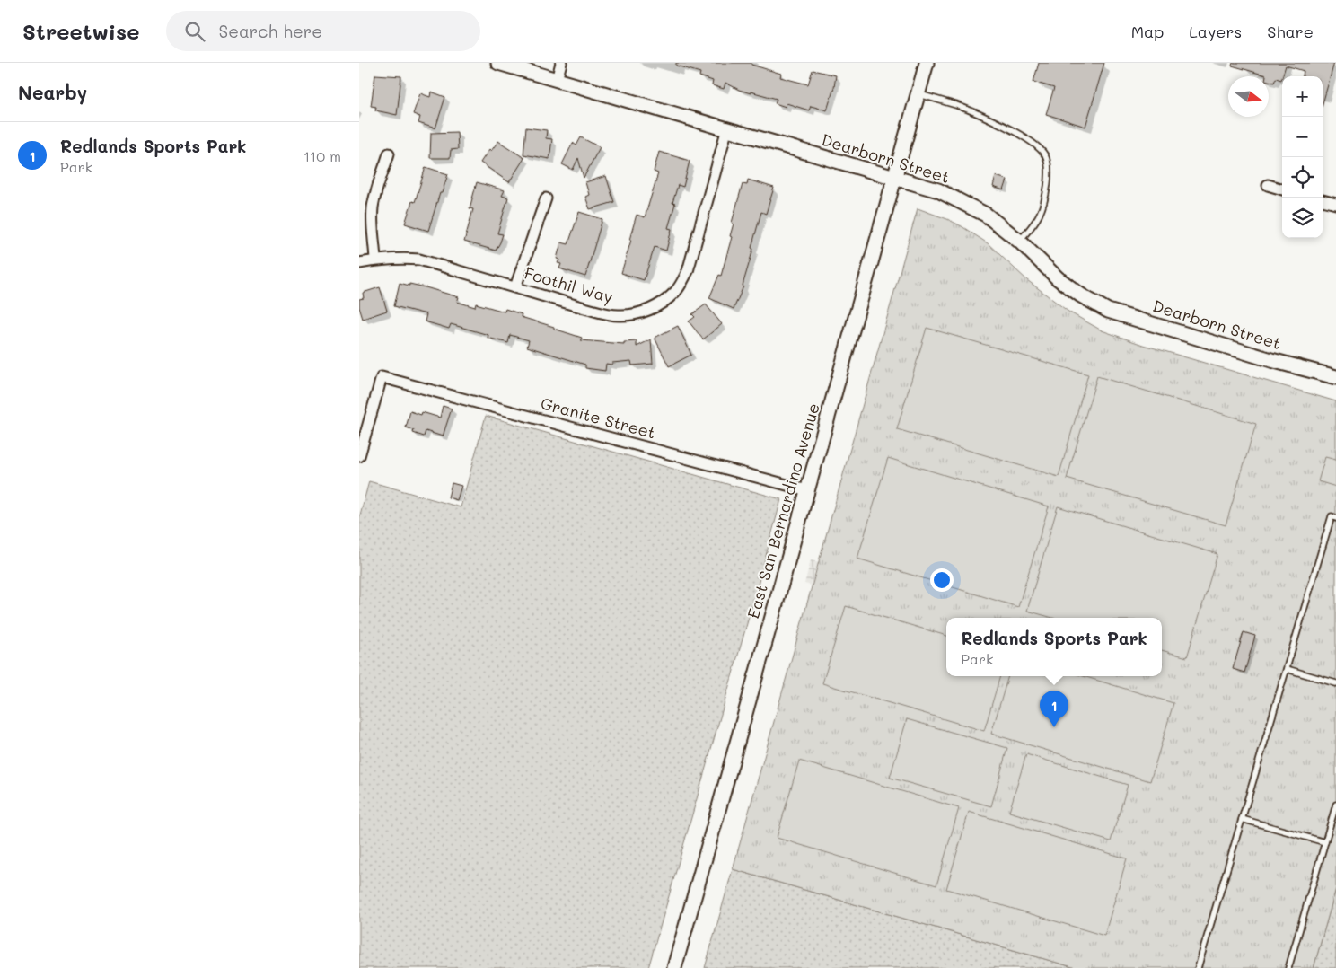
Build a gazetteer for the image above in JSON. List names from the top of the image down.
{
  "streets": {
    "street": [
      "Dearborn Street",
      "Foothil Way",
      "Granite Street",
      "East San Bernardino Avenue"
    ]
  },
  "crossings": [
    ["Dearborn Street", "Foothil Way"],
    ["Dearborn Street", "East San Bernardino Avenue"],
    ["Granite Street", "East San Bernardino Avenue"]
  ],
  "north": "right",
  "page": {
    "header": "Streetwise",
    "search": "Search here",
    "nav": ["Map", "Layers", "Share"],
    "heading": "Nearby",
    "map_buttons": ["+", "−"],
    "list": [
      {
        "mark": "1",
        "name": "Redlands Sports Park",
        "note": "Park",
        "value": "110 m"
      }
    ],
    "popup": ["Redlands Sports Park", "Park"],
    "pins": "1"
  }
}
